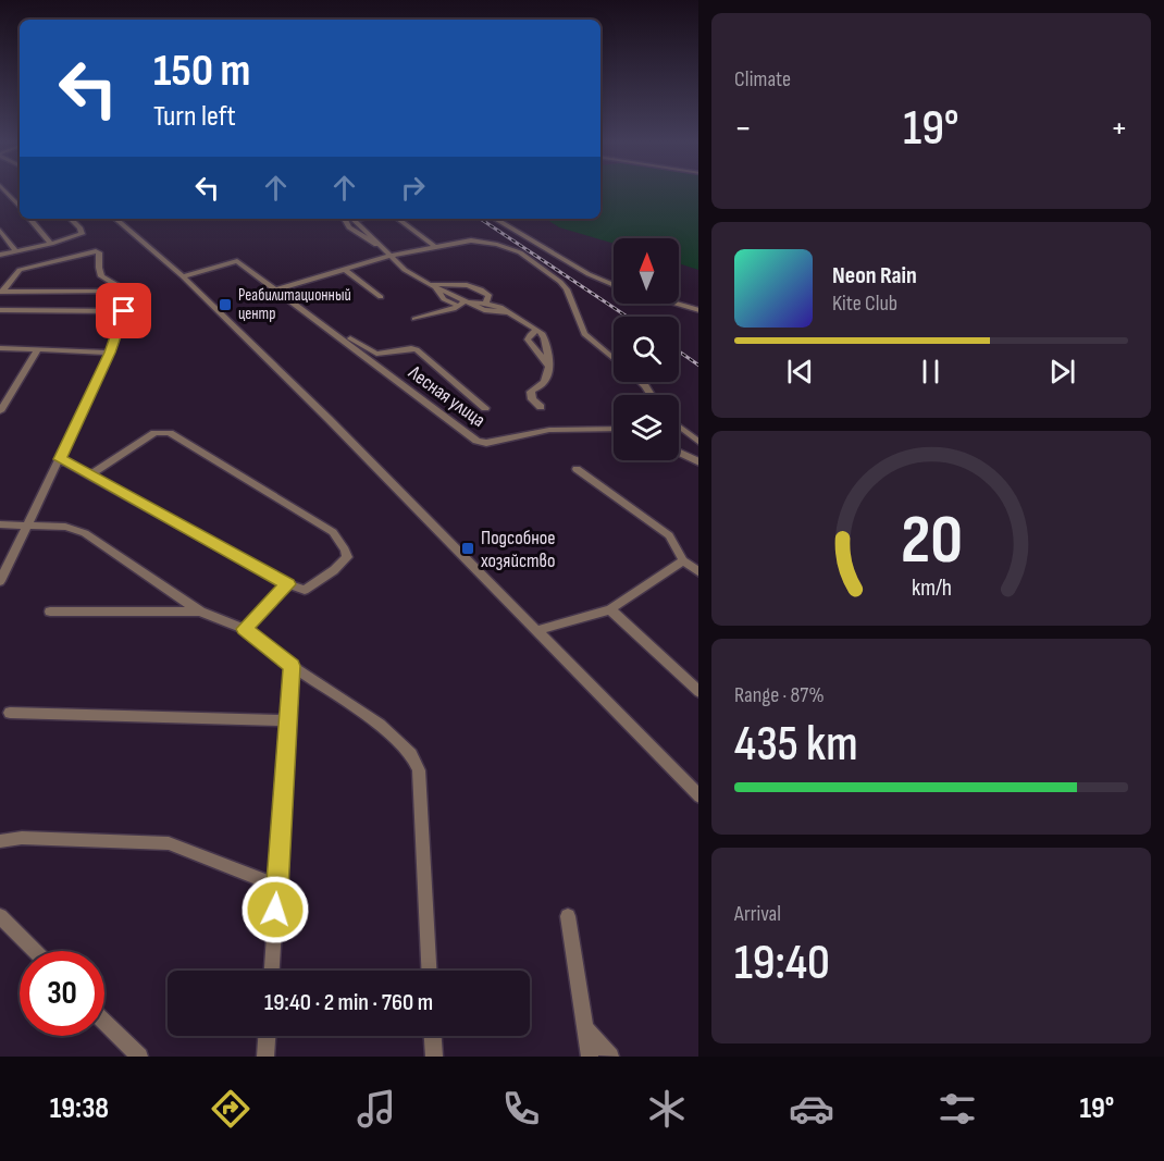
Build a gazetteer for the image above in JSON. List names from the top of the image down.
{
  "streets": {
    "street": ["Лесная улица"]
  },
  "places": {
    "transit": ["Реабилитационный центр", "Подсобное хозяйство"]
  },
  "north": "top",
  "page": {
    "tile": [
      "Climate",
      ["Range · 87%", "435 km"],
      ["Arrival", "19:40"]
    ],
    "turn": ["150 m", "Turn left"],
    "heat": ["−", "19°", "+"],
    "song": ["Neon Rain", "Kite Club"],
    "limit": "30",
    "trip": "19:40 · 2 min · 760 m",
    "tabs": ["19:38", "19°"],
    "gauge": ["20", "km/h"]
  }
}
